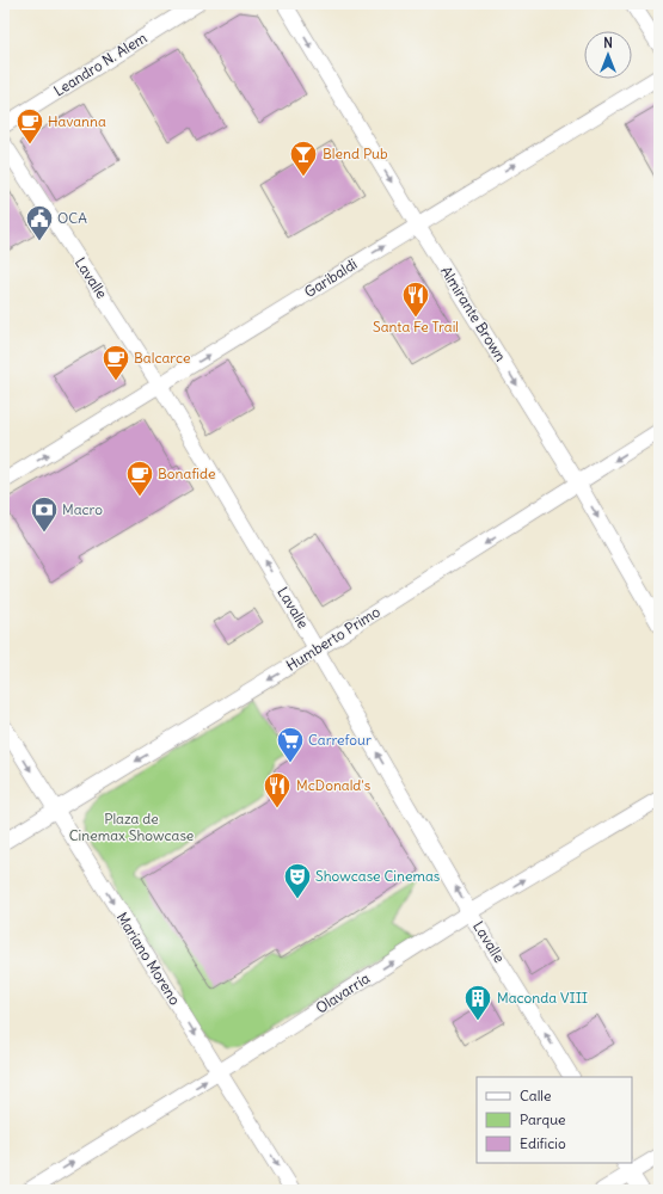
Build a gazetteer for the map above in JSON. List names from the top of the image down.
{
  "streets": {
    "street": [
      "Leandro N. Alem",
      "Lavalle",
      "Garibaldi",
      "Almirante Brown",
      "Humberto Primo",
      "Mariano Moreno",
      "Olavarría"
    ]
  },
  "crossings": [
    ["Lavalle", "Garibaldi"],
    ["Lavalle", "Humberto Primo"],
    ["Lavalle", "Olavarría"],
    ["Garibaldi", "Almirante Brown"],
    ["Almirante Brown", "Humberto Primo"],
    ["Humberto Primo", "Mariano Moreno"],
    ["Mariano Moreno", "Olavarría"]
  ],
  "one_way": [
    "Lavalle",
    "Garibaldi",
    "Almirante Brown",
    "Humberto Primo",
    "Mariano Moreno",
    "Olavarría"
  ],
  "parks": ["Plaza de Cinemax Showcase"],
  "places": {
    "cafe": ["Havanna", "Balcarce", "Bonafide"],
    "bar": ["Blend Pub"],
    "public building": ["OCA"],
    "restaurant": ["Santa Fe Trail", "McDonald's"],
    "bank": ["Macro"],
    "supermarket": ["Carrefour"],
    "theatre": ["Showcase Cinemas"],
    "building": ["Maconda VIII"]
  },
  "legend": ["Calle", "Parque", "Edificio"],
  "north": "top"
}
